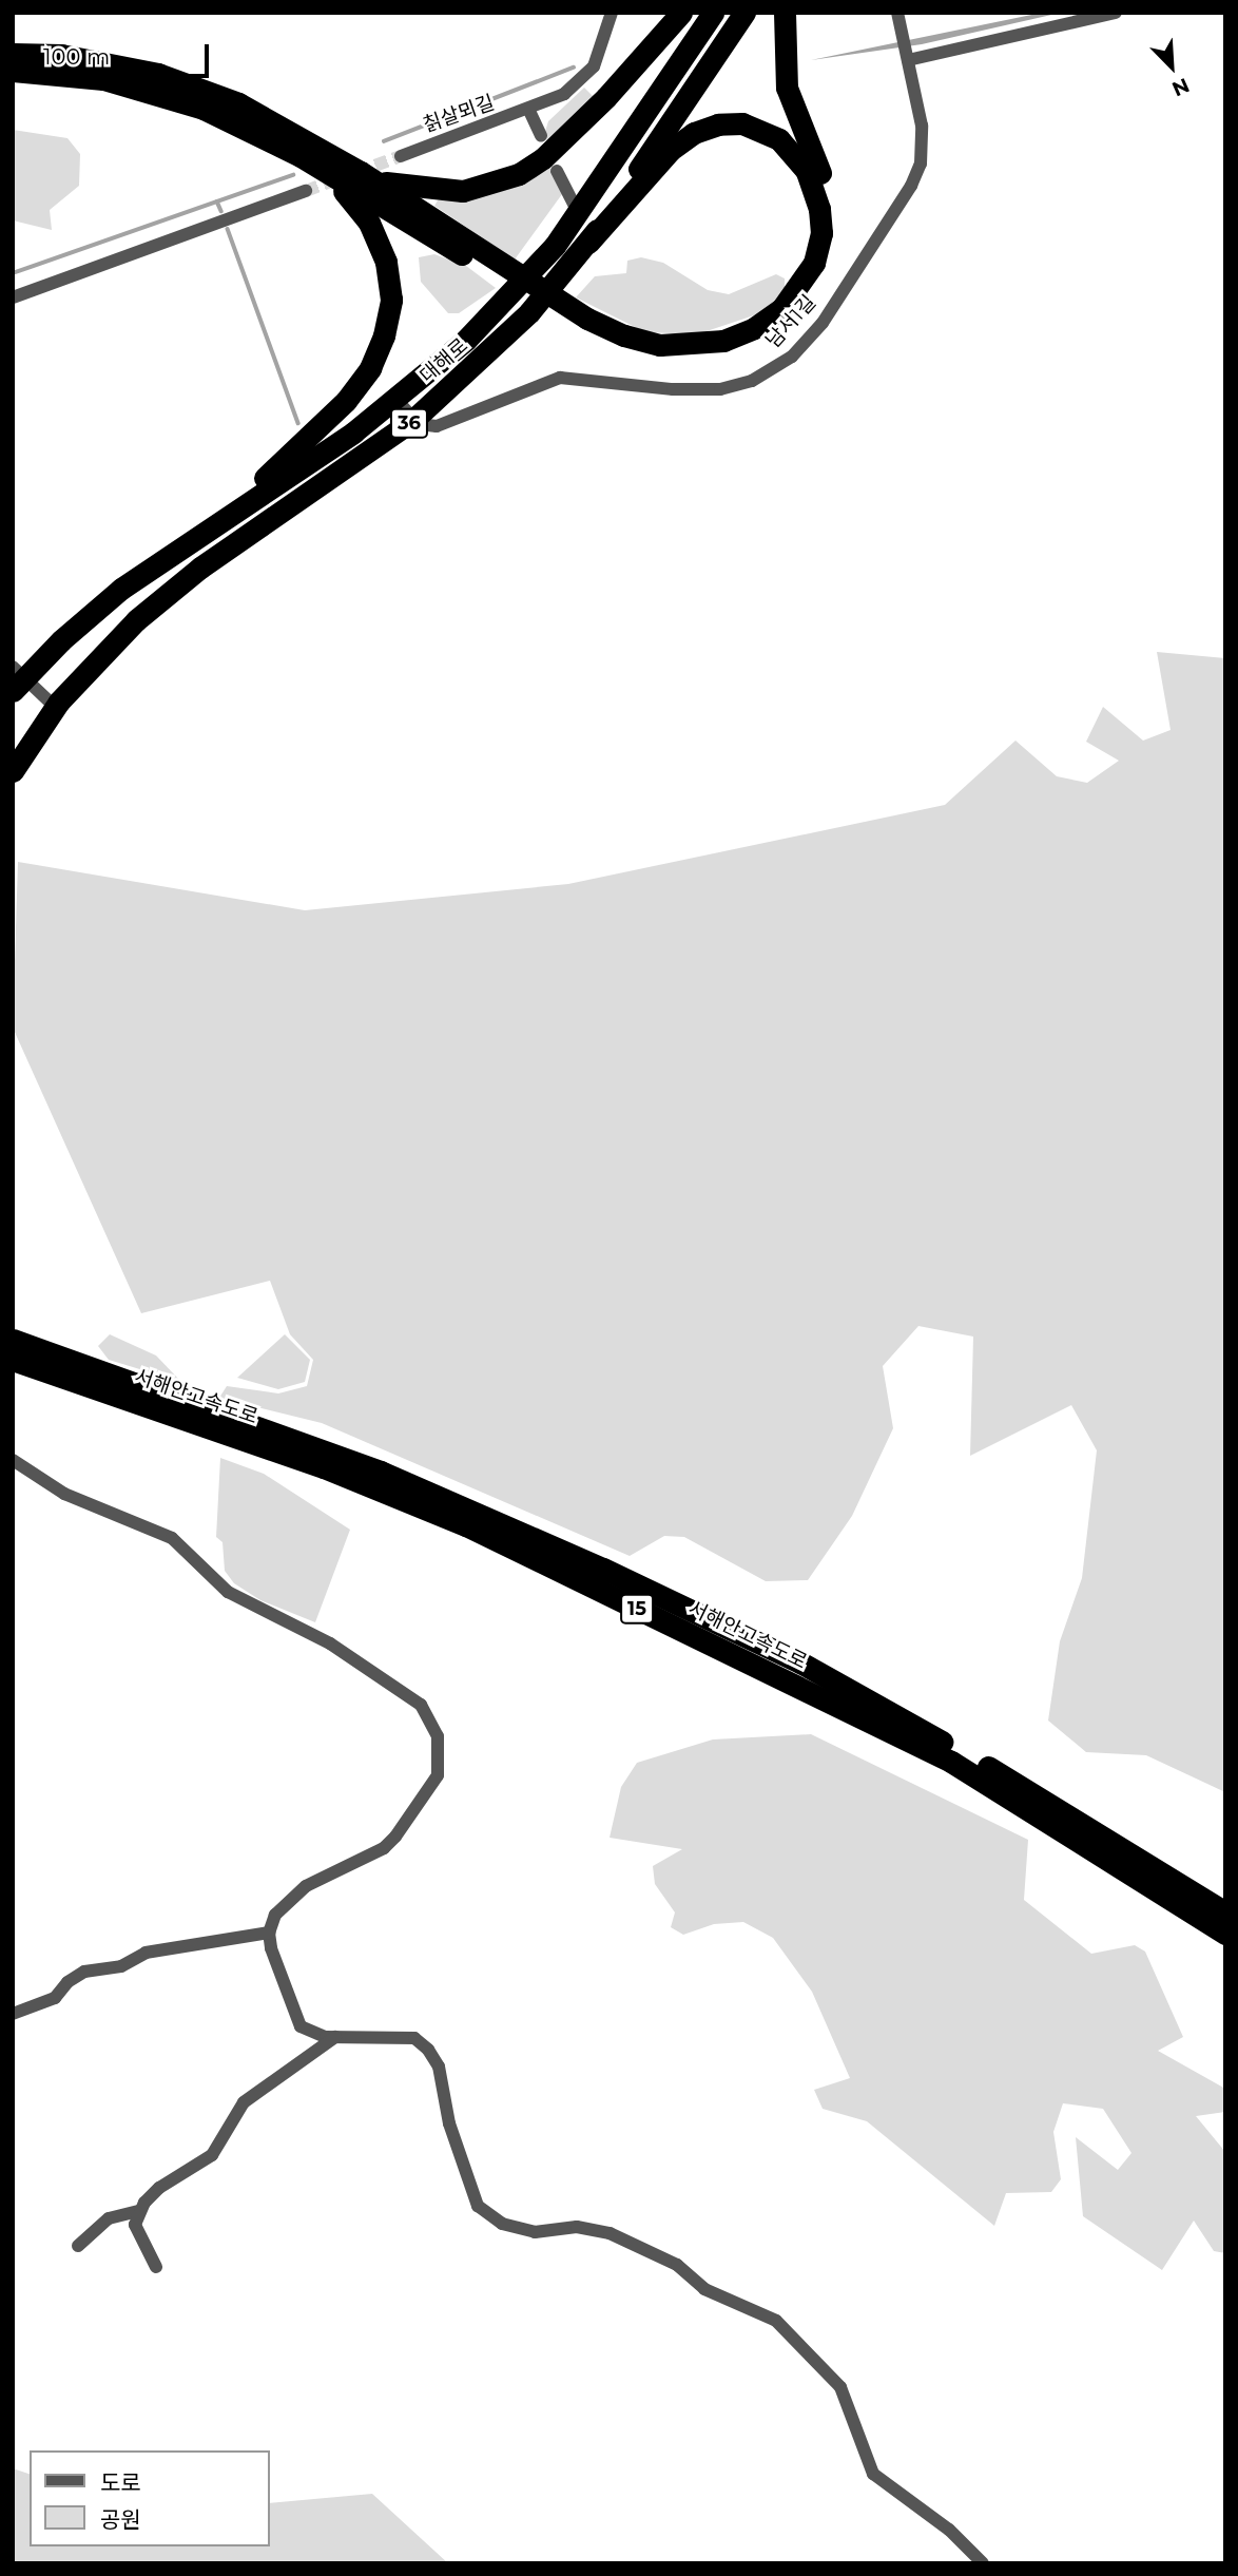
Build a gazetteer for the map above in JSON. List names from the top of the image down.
{
  "streets": {
    "highway": [
      "대해로",
      "36",
      "서해안고속도로",
      "15"
    ],
    "street": ["칡살뫼길", "남서1길"]
  },
  "crossings": [
    ["남서1길", "대해로"]
  ],
  "legend": ["도로", "공원"],
  "scale_bar": "100 m",
  "north": "bottom right"
}
